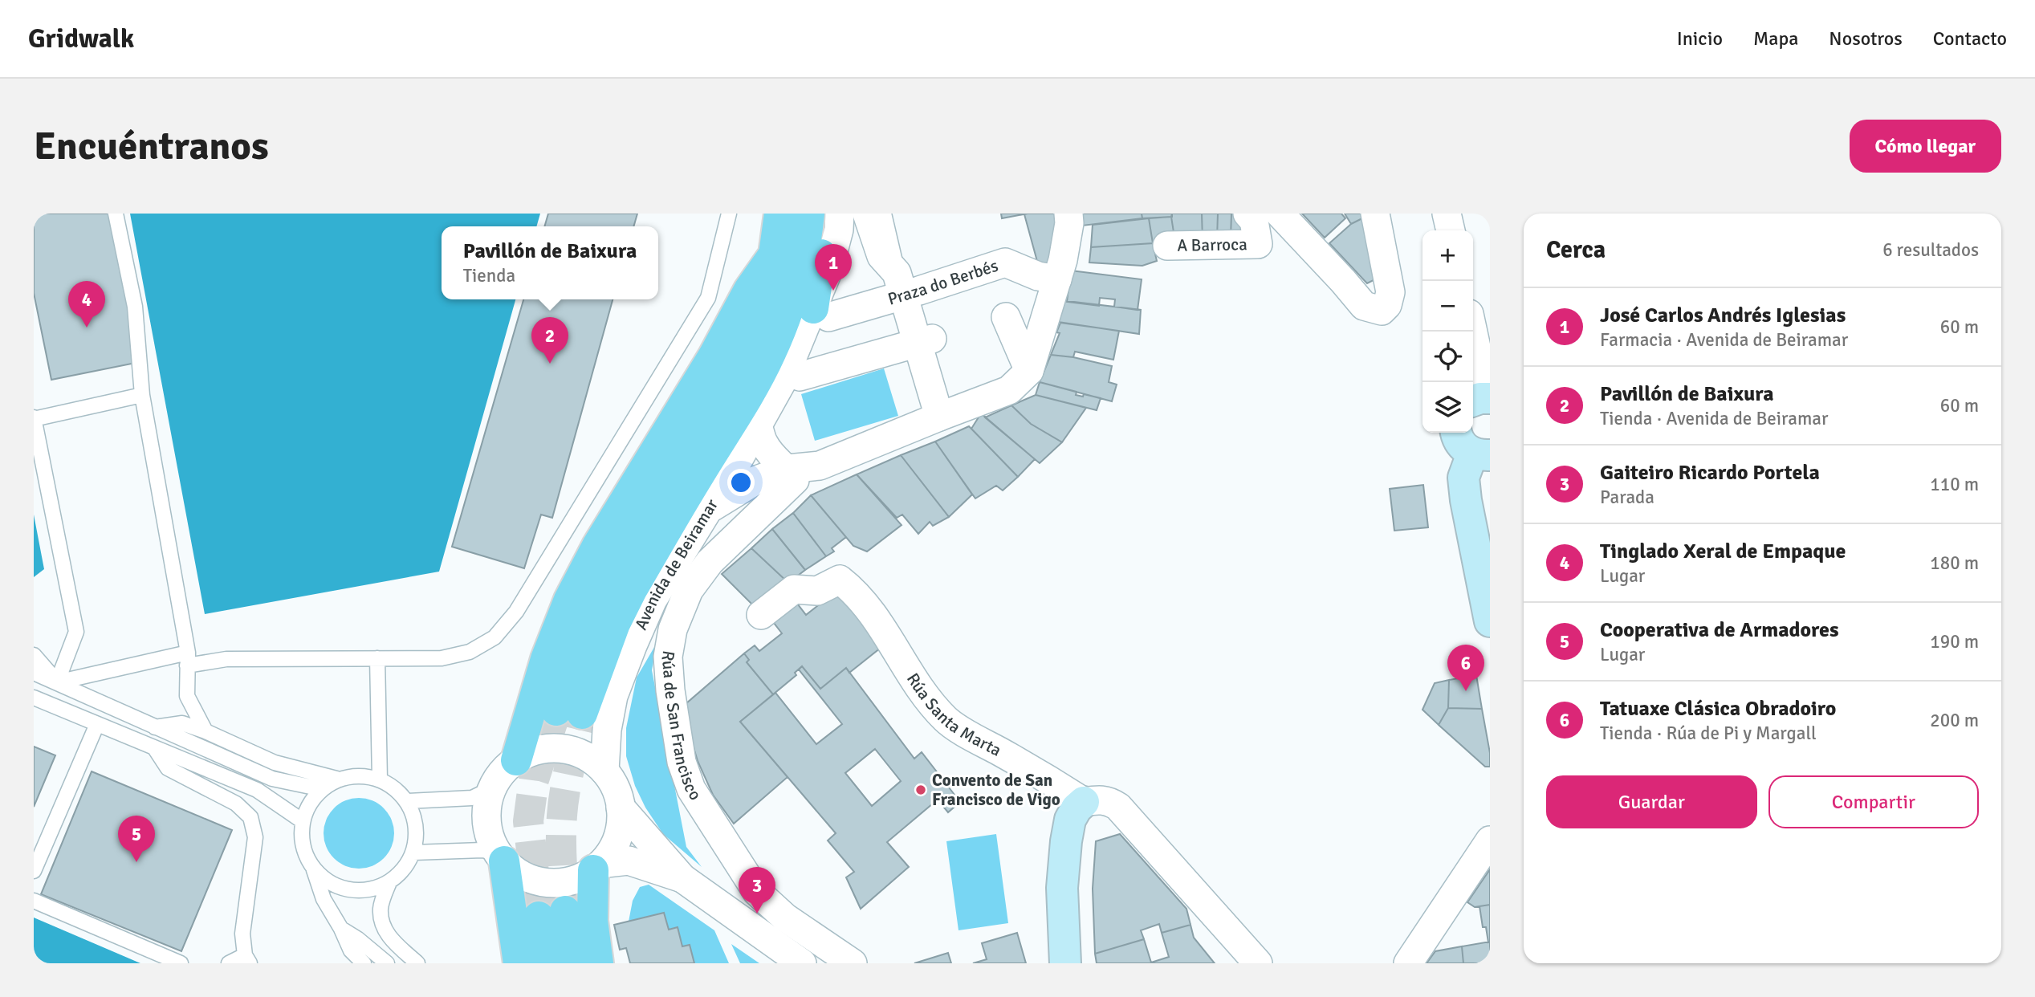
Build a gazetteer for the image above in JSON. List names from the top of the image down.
{
  "streets": {
    "main road": ["Avenida de Beiramar"],
    "street": [
      "A Barroca",
      "Praza do Berbés",
      "Rúa Santa Marta",
      "Rúa de San Francisco"
    ]
  },
  "crossings": [
    ["Praza do Berbés", "Avenida de Beiramar"]
  ],
  "places": ["Convento de San Francisco de Vigo"],
  "page": {
    "header": "Gridwalk",
    "nav": [
      "Inicio",
      "Mapa",
      "Nosotros",
      "Contacto"
    ],
    "buttons": [
      "Cómo llegar",
      ["Guardar", "Compartir"]
    ],
    "title": "Encuéntranos",
    "heading": ["Cerca", "6 resultados"],
    "popup": ["Pavillón de Baixura", "Tienda"],
    "map_buttons": ["+", "−"],
    "pins": [
      "1",
      "4",
      "2",
      "6",
      "5",
      "3"
    ],
    "list": [
      {
        "mark": "1",
        "name": "José Carlos Andrés Iglesias",
        "note": "Farmacia · Avenida de Beiramar",
        "value": "60 m"
      },
      {
        "mark": "2",
        "name": "Pavillón de Baixura",
        "note": "Tienda · Avenida de Beiramar",
        "value": "60 m"
      },
      {
        "mark": "3",
        "name": "Gaiteiro Ricardo Portela",
        "note": "Parada",
        "value": "110 m"
      },
      {
        "mark": "4",
        "name": "Tinglado Xeral de Empaque",
        "note": "Lugar",
        "value": "180 m"
      },
      {
        "mark": "5",
        "name": "Cooperativa de Armadores",
        "note": "Lugar",
        "value": "190 m"
      },
      {
        "mark": "6",
        "name": "Tatuaxe Clásica Obradoiro",
        "note": "Tienda · Rúa de Pi y Margall",
        "value": "200 m"
      }
    ]
  }
}
